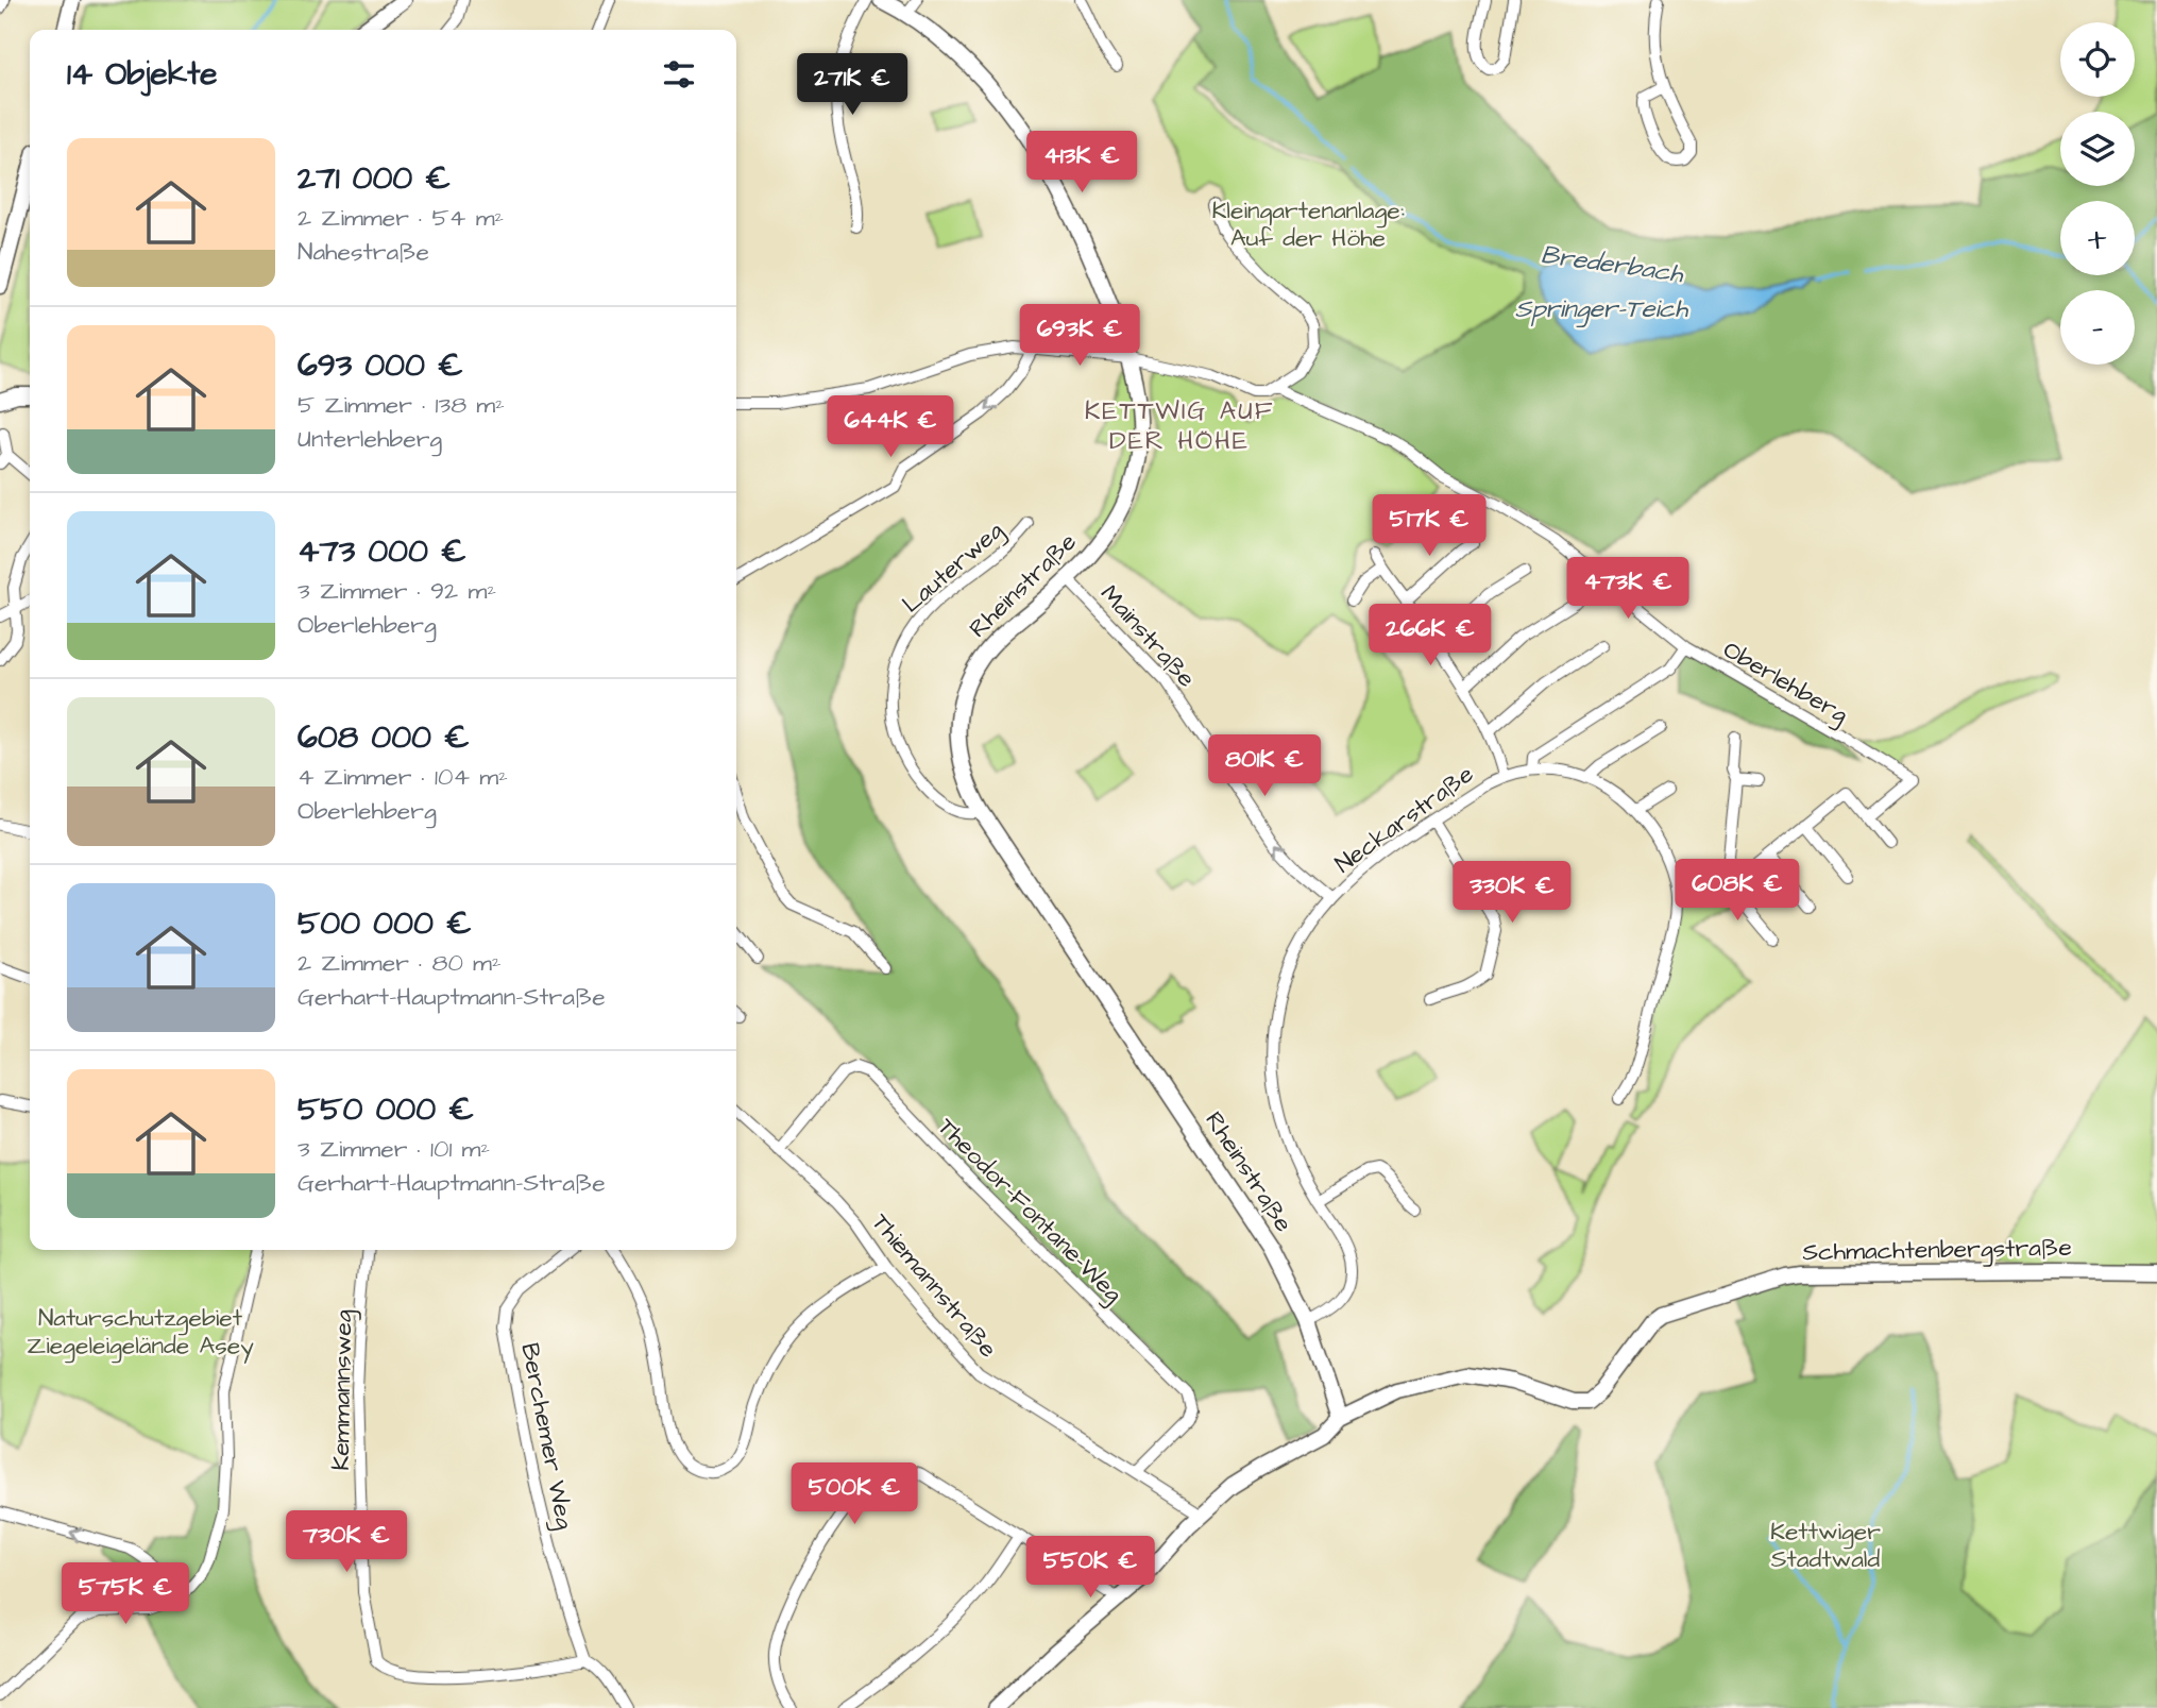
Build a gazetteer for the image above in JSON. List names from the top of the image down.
{
  "streets": {
    "street": [
      "Lauterweg",
      "Rheinstraße",
      "Mainstraße",
      "Oberlehberg",
      "Neckarstraße",
      "Theodor-Fontane-Weg",
      "Schmachtenbergstraße",
      "Thiemannstraße",
      "Kemmannsweg",
      "Berchemer Weg"
    ]
  },
  "crossings": [
    ["Lauterweg", "Rheinstraße"],
    ["Rheinstraße", "Mainstraße"],
    ["Rheinstraße", "Neckarstraße"],
    ["Rheinstraße", "Schmachtenbergstraße"],
    ["Mainstraße", "Neckarstraße"],
    ["Theodor-Fontane-Weg", "Thiemannstraße"],
    ["Schmachtenbergstraße", "Thiemannstraße"],
    ["Kemmannsweg", "Berchemer Weg"]
  ],
  "one_way": ["Mainstraße"],
  "districts": ["KETTWIG AUF DER HÖHE"],
  "water": ["Brederbach", "Springer-Teich"],
  "parks": ["Kleingartenanlage: Auf der Höhe", "Naturschutzgebiet Ziegeleigelände Asey", "Kettwiger Stadtwald"],
  "page": {
    "map_buttons": ["+", "−"],
    "heading": "14 Objekte",
    "price": [
      "271K €",
      "413K €",
      "693K €",
      "644K €",
      "517K €",
      "473K €",
      "266K €",
      "801K €",
      "608K €",
      "330K €",
      "500K €",
      "730K €",
      "550K €",
      "575K €"
    ],
    "list": [
      {
        "name": "271 000 €",
        "note": "2 Zimmer · 54 m² · Nahestraße"
      },
      {
        "name": "693 000 €",
        "note": "5 Zimmer · 138 m² · Unterlehberg"
      },
      {
        "name": "473 000 €",
        "note": "3 Zimmer · 92 m² · Oberlehberg"
      },
      {
        "name": "608 000 €",
        "note": "4 Zimmer · 104 m² · Oberlehberg"
      },
      {
        "name": "500 000 €",
        "note": "2 Zimmer · 80 m² · Gerhart-Hauptmann-Straße"
      },
      {
        "name": "550 000 €",
        "note": "3 Zimmer · 101 m² · Gerhart-Hauptmann-Straße"
      }
    ]
  }
}
